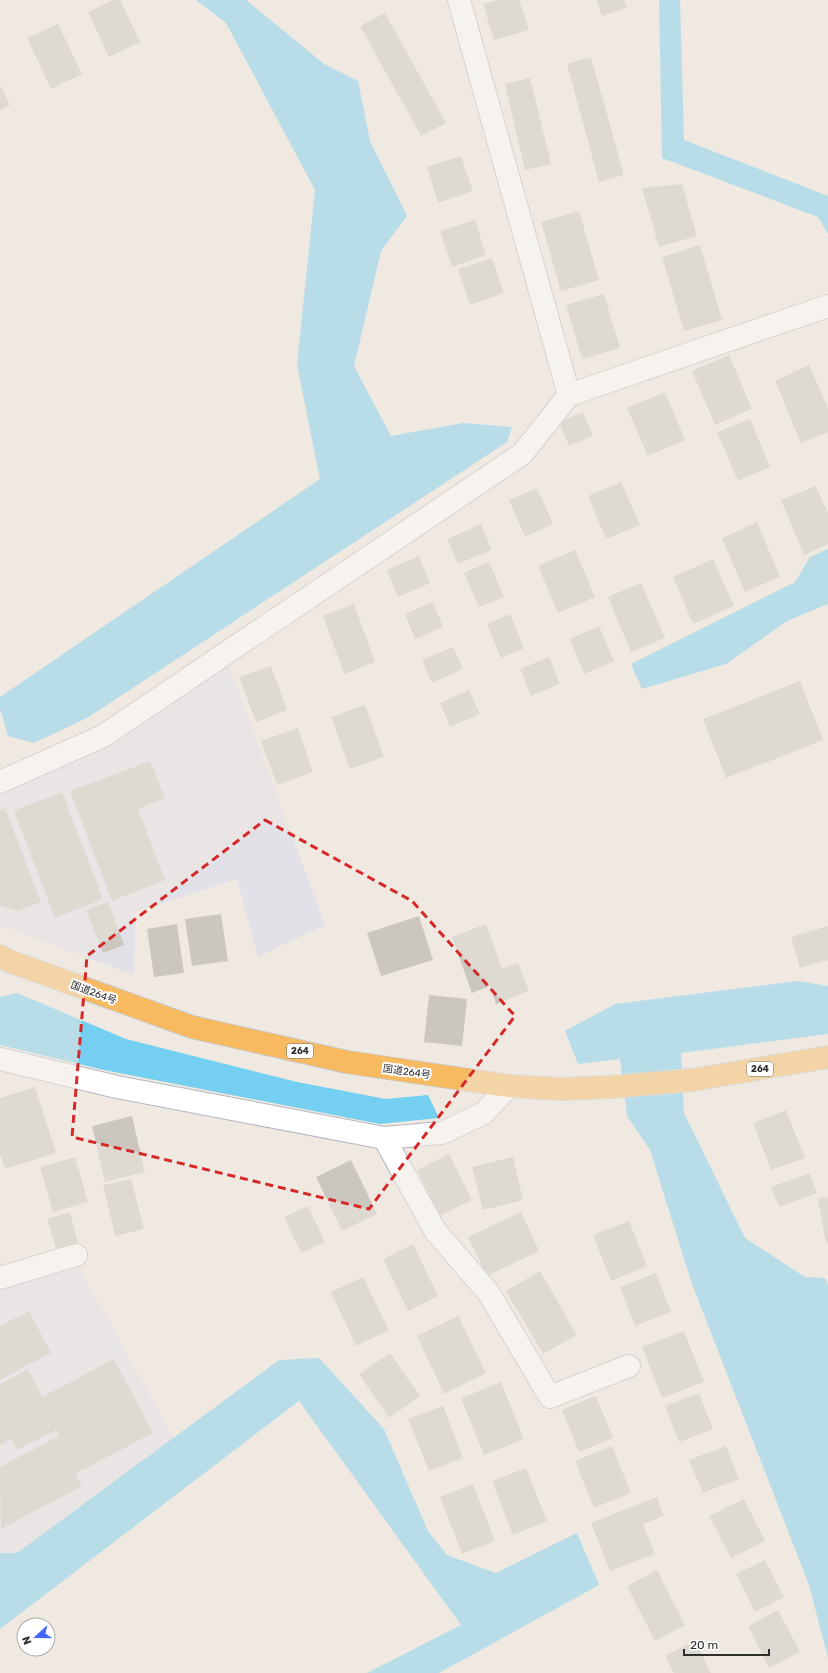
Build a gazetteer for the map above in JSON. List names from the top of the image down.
{
  "streets": {
    "highway": ["国道264号", "264"]
  },
  "scale_bar": "20 m",
  "north": "left"
}
